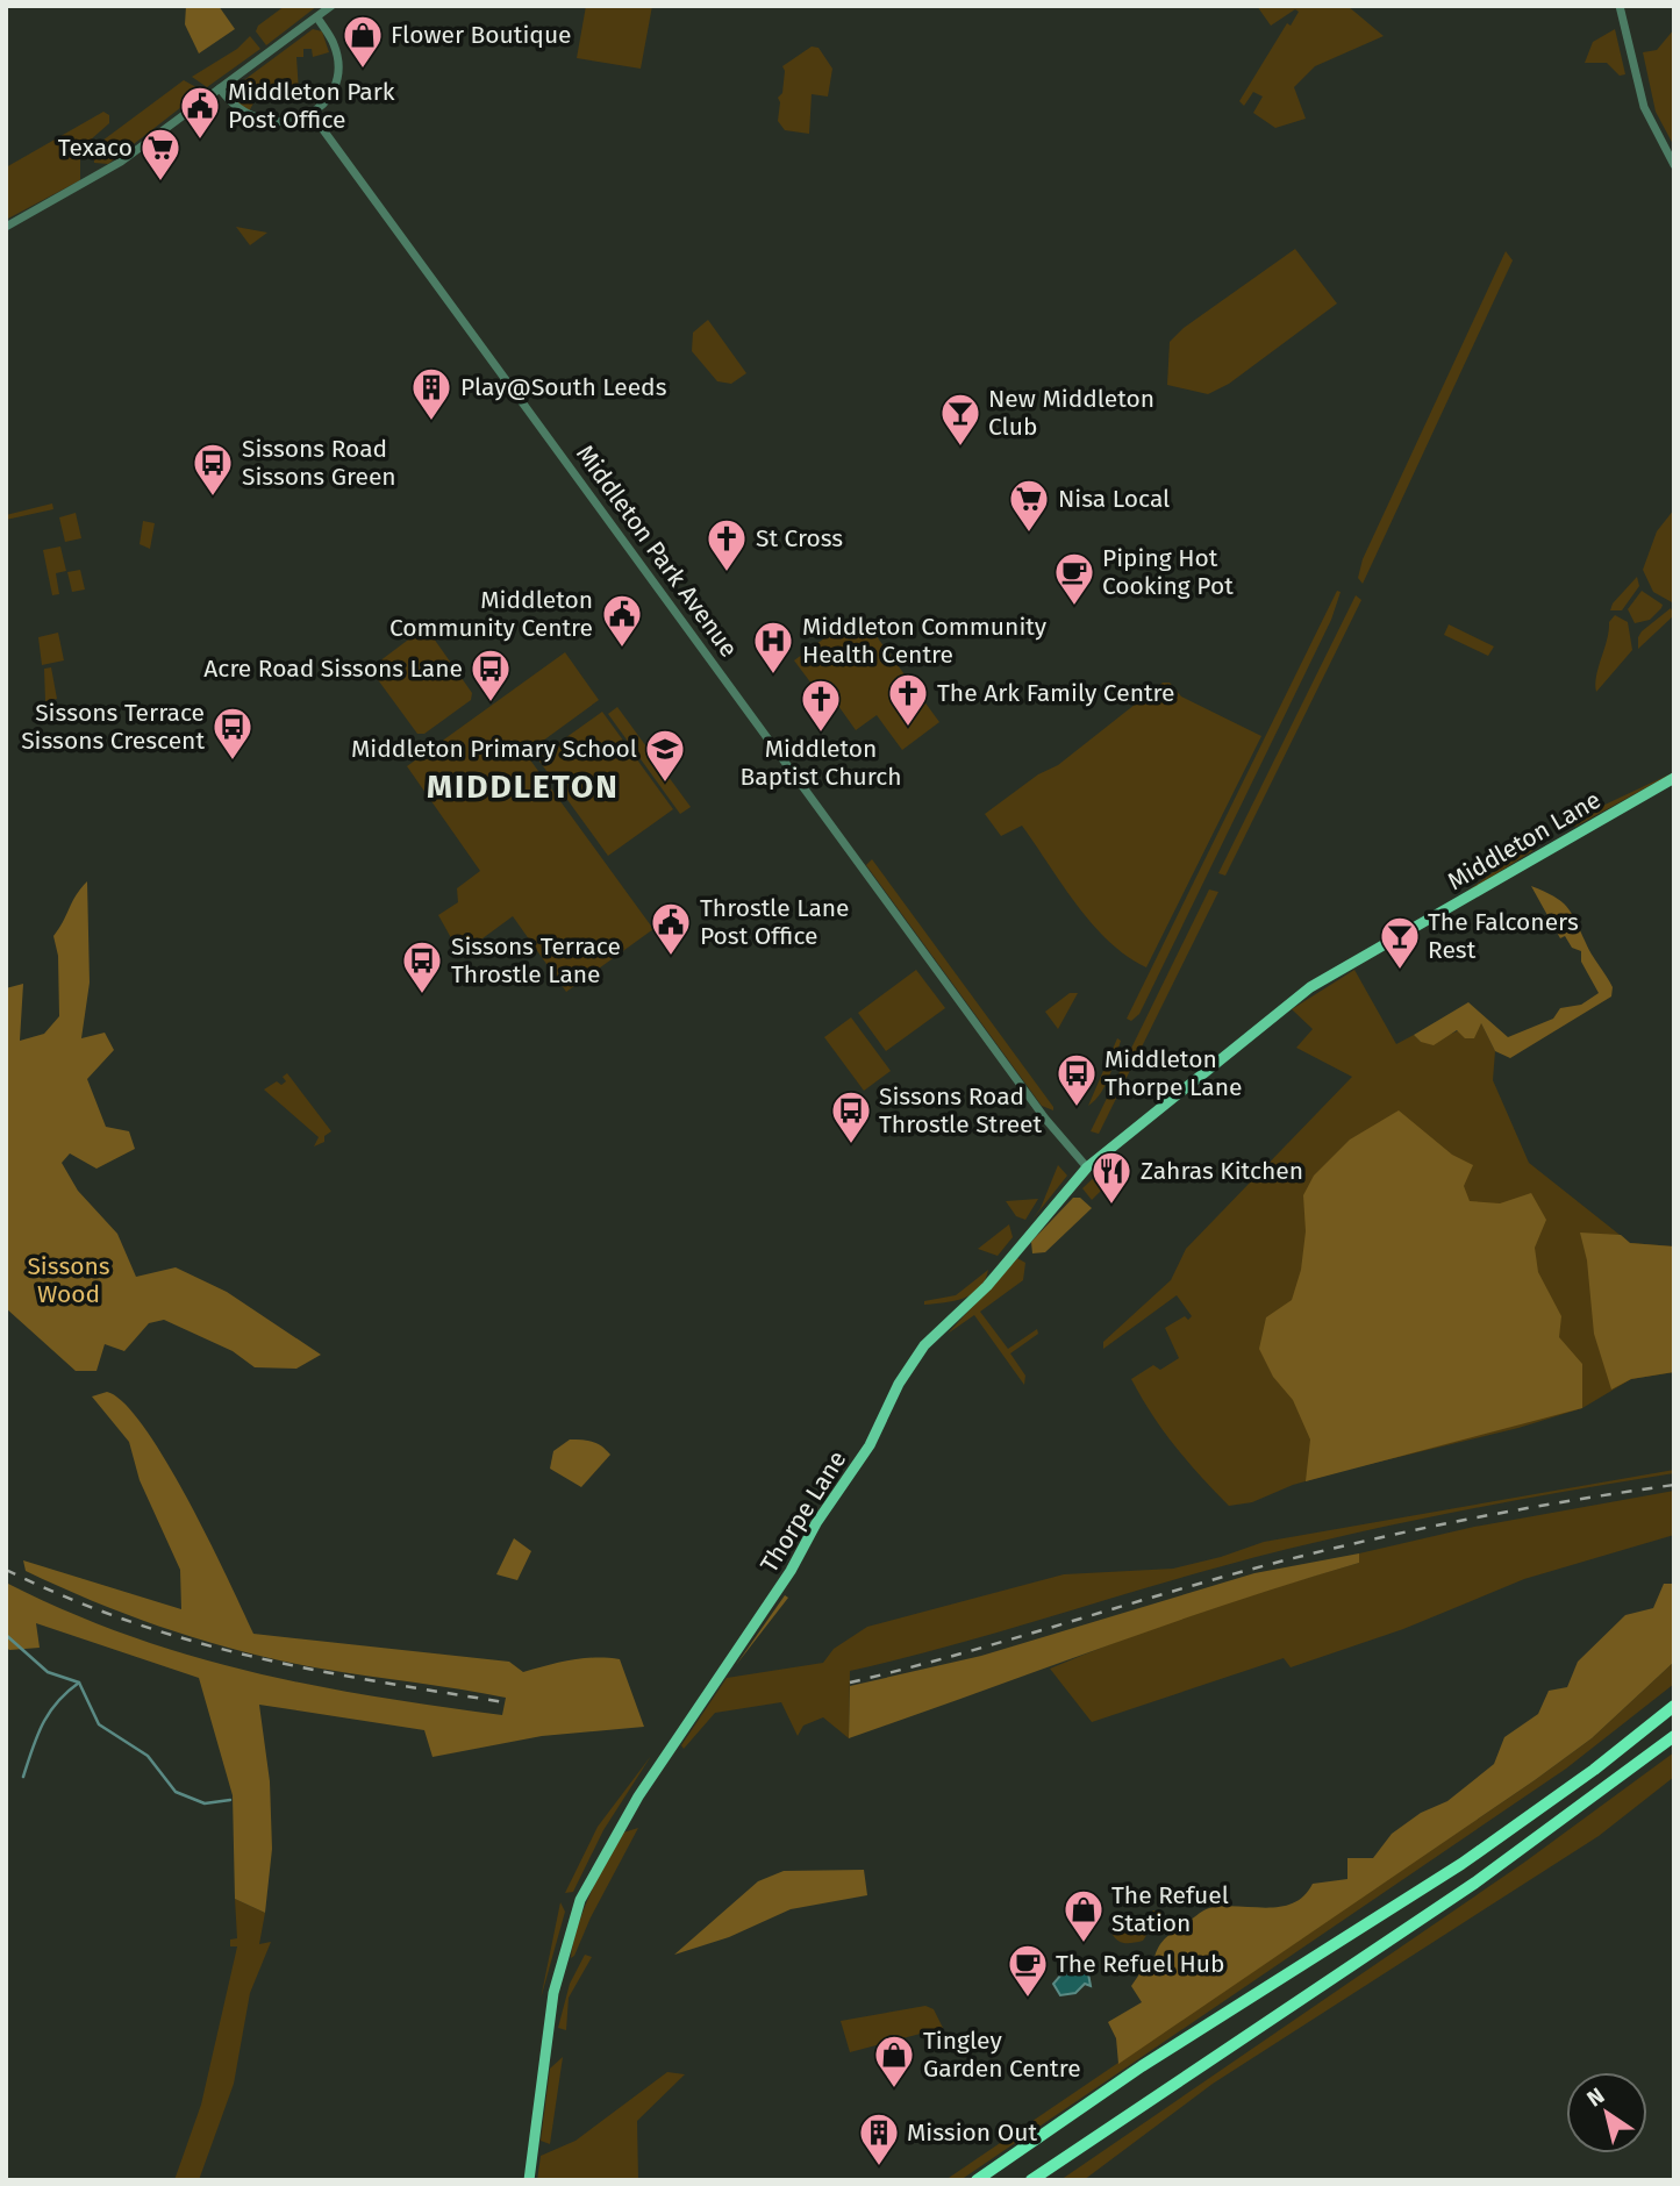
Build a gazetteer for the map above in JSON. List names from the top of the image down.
{
  "streets": {
    "main road": ["Middleton Lane", "Thorpe Lane"],
    "street": ["Middleton Park Avenue"]
  },
  "crossings": [
    ["Middleton Park Avenue", "Thorpe Lane"],
    ["Middleton Lane", "Thorpe Lane"]
  ],
  "districts": ["MIDDLETON"],
  "parks": ["Sissons Wood"],
  "places": {
    "shop": ["Flower Boutique", "The Refuel Station", "Tingley Garden Centre"],
    "public building": ["Middleton Park Post Office", "Middleton Community Centre", "Throstle Lane Post Office"],
    "supermarket": ["Texaco", "Nisa Local"],
    "building": ["Play@South Leeds", "Mission Out"],
    "bar": ["New Middleton Club", "The Falconers Rest"],
    "bus stop": [
      "Sissons Road Sissons Green",
      "Acre Road Sissons Lane",
      "Sissons Terrace Sissons Crescent",
      "Sissons Terrace Throstle Lane",
      "Middleton Thorpe Lane",
      "Sissons Road Throstle Street"
    ],
    "church": ["St Cross", "The Ark Family Centre", "Middleton Baptist Church"],
    "cafe": ["Piping Hot Cooking Pot", "The Refuel Hub"],
    "hospital": ["Middleton Community Health Centre"],
    "school or university": ["Middleton Primary School"],
    "restaurant": ["Zahras Kitchen"]
  },
  "north": "top left"
}
